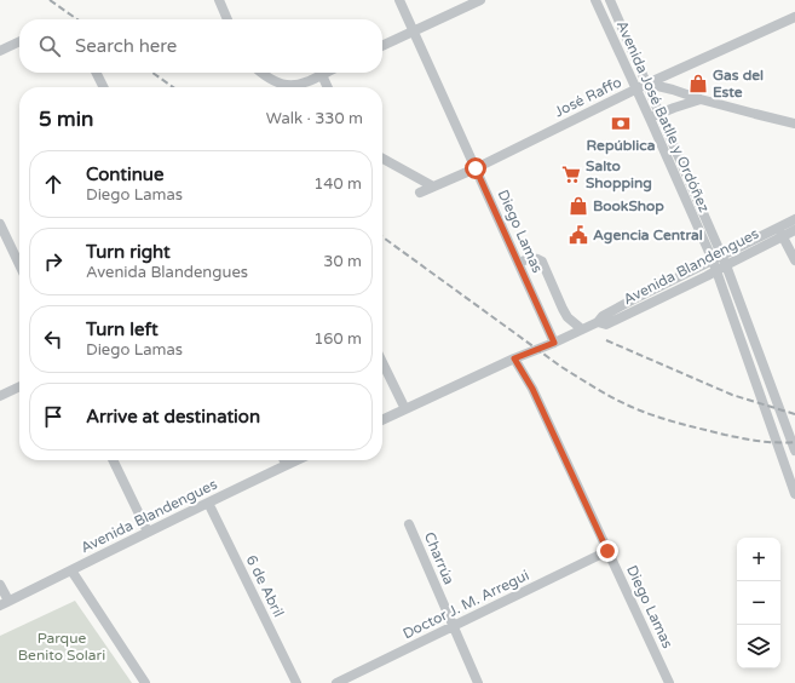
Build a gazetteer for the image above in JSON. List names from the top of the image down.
{
  "streets": {
    "street": [
      "José Raffo",
      "Avenida José Batlle y Ordóñez",
      "Diego Lamas",
      "Avenida Blandengues",
      "Charrúa",
      "6 de Abril",
      "Doctor J. M. Arregui"
    ]
  },
  "crossings": [
    ["José Raffo", "Avenida José Batlle y Ordóñez"],
    ["José Raffo", "Diego Lamas"],
    ["Avenida José Batlle y Ordóñez", "Avenida Blandengues"],
    ["Diego Lamas", "Avenida Blandengues"],
    ["Diego Lamas", "Doctor J. M. Arregui"],
    ["Avenida Blandengues", "6 de Abril"],
    ["Charrúa", "Doctor J. M. Arregui"]
  ],
  "parks": ["Parque Benito Solari"],
  "places": {
    "shop": ["Gas del Este", "BookShop"],
    "bank": ["República"],
    "supermarket": ["Salto Shopping"],
    "public building": ["Agencia Central"]
  },
  "page": {
    "search": "Search here",
    "heading": ["5 min", "Walk · 330 m"],
    "list": [
      ["Continue", "Diego Lamas", "140 m"],
      ["Turn right", "Avenida Blandengues", "30 m"],
      ["Turn left", "Diego Lamas", "160 m"],
      "Arrive at destination"
    ],
    "map_buttons": ["+", "−"]
  }
}
